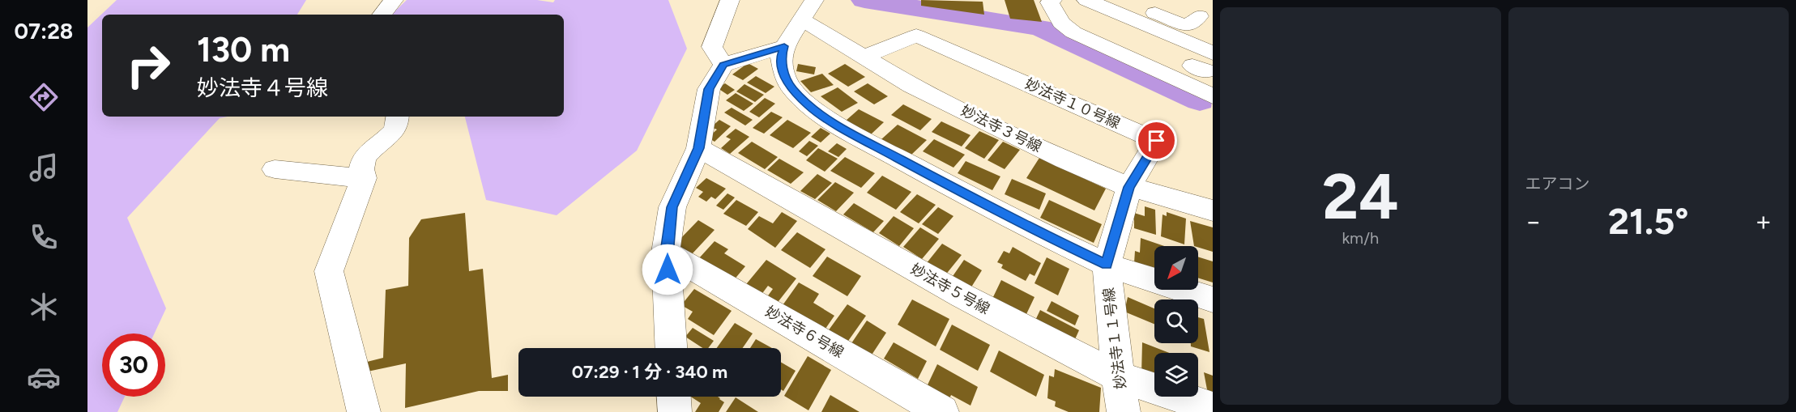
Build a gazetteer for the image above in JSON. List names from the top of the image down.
{
  "streets": {
    "street": [
      "妙法寺１０号線",
      "妙法寺３号線",
      "妙法寺５号線",
      "妙法寺６号線",
      "妙法寺１１号線"
    ]
  },
  "crossings": [
    ["妙法寺１０号線", "妙法寺３号線"],
    ["妙法寺１０号線", "妙法寺１１号線"],
    ["妙法寺５号線", "妙法寺１１号線"]
  ],
  "north": "bottom left",
  "page": {
    "tabs": "07:28",
    "tile": [
      ["24", "km/h"],
      "エアコン"
    ],
    "turn": ["130 m", "妙法寺４号線"],
    "heat": ["−", "21.5°", "+"],
    "limit": "30",
    "trip": "07:29 · 1 分 · 340 m"
  }
}
